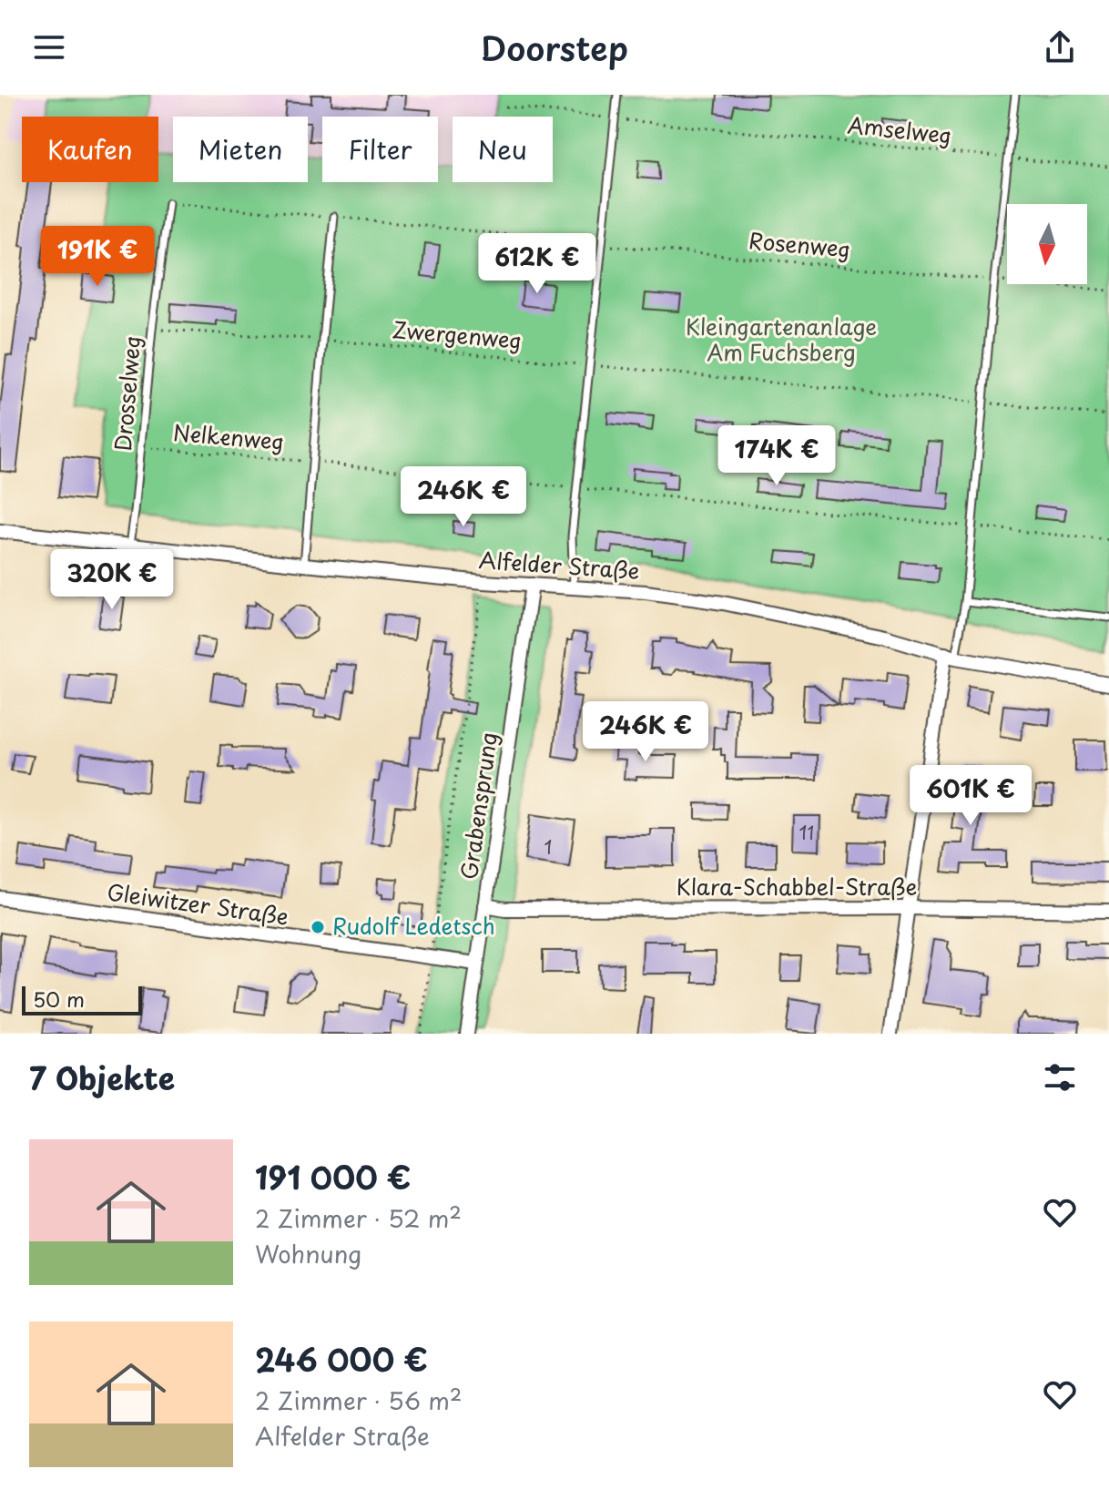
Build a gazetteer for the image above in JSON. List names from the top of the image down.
{
  "streets": {
    "street": [
      "Alfelder Straße",
      "Grabensprung",
      "Klara-Schabbel-Straße",
      "Gleiwitzer Straße"
    ],
    "lane": ["Drosselweg"],
    "path": [
      "Amselweg",
      "Rosenweg",
      "Zwergenweg",
      "Nelkenweg"
    ]
  },
  "crossings": [
    ["Rosenweg", "Drosselweg"],
    ["Zwergenweg", "Drosselweg"],
    ["Drosselweg", "Nelkenweg"],
    ["Drosselweg", "Alfelder Straße"],
    ["Alfelder Straße", "Grabensprung"],
    ["Grabensprung", "Klara-Schabbel-Straße"],
    ["Grabensprung", "Gleiwitzer Straße"]
  ],
  "parks": ["Kleingartenanlage Am Fuchsberg"],
  "places": ["Rudolf Ledetsch"],
  "house_numbers": ["11", "1"],
  "scale_bar": "50 m",
  "north": "bottom",
  "page": {
    "header": "Doorstep",
    "chip": [
      "Kaufen",
      "Mieten",
      "Filter",
      "Neu"
    ],
    "price": [
      "191K €",
      "612K €",
      "174K €",
      "246K €",
      "320K €",
      "246K €",
      "601K €"
    ],
    "scale": "50 m",
    "heading": "7 Objekte",
    "list": [
      {
        "name": "191 000 €",
        "note": "2 Zimmer · 52 m² · Wohnung"
      },
      {
        "name": "246 000 €",
        "note": "2 Zimmer · 56 m² · Alfelder Straße"
      }
    ]
  }
}
